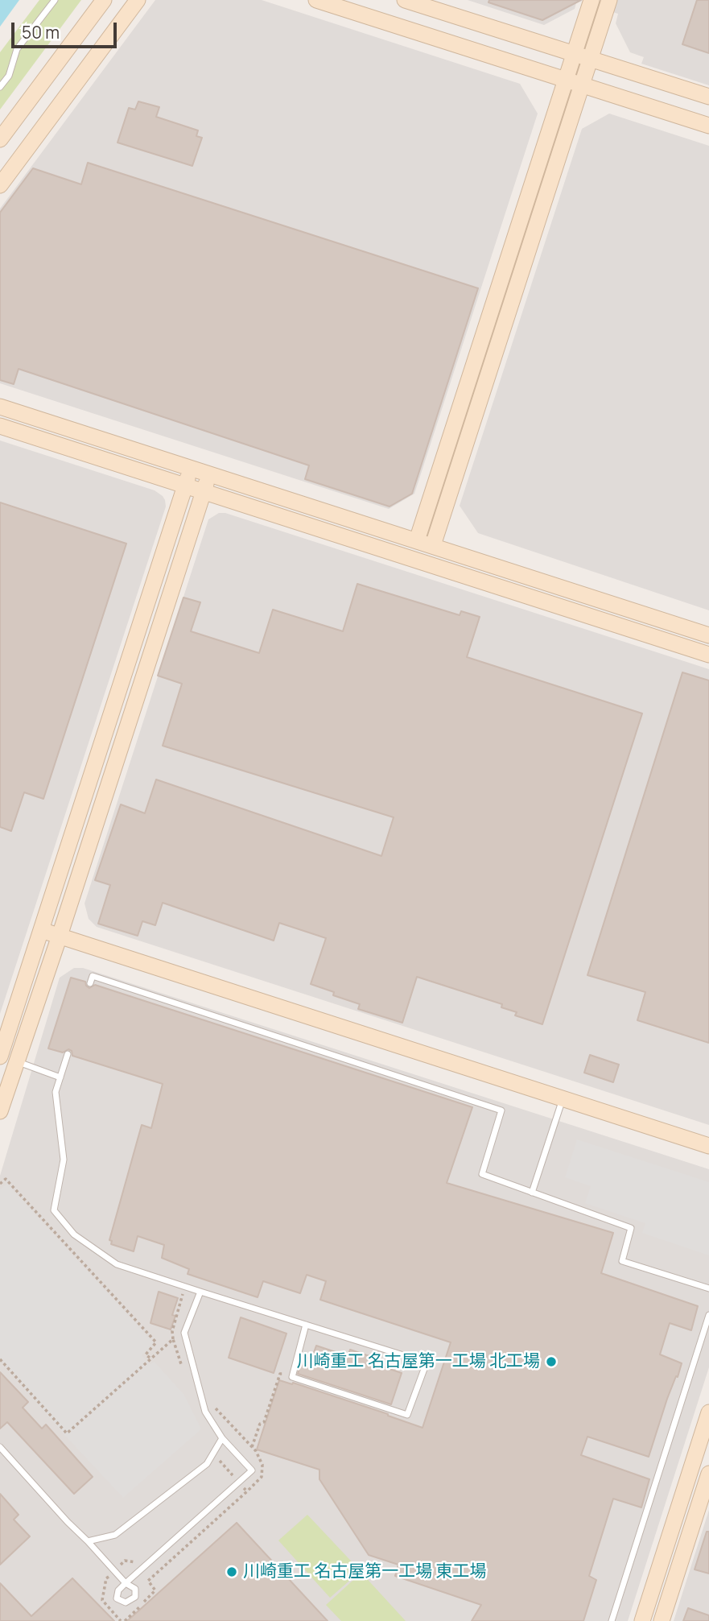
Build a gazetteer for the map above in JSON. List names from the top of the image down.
{
  "places": ["川崎重工 名古屋第一工場 北工場", "川崎重工 名古屋第一工場 東工場"],
  "scale_bar": "50 m"
}
